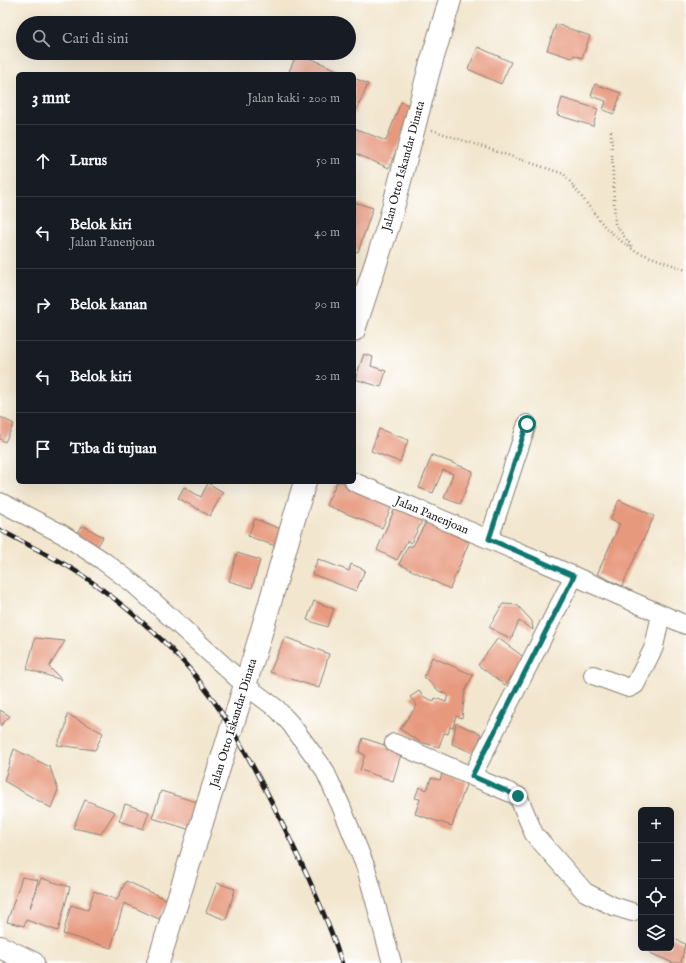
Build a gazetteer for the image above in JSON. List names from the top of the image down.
{
  "streets": {
    "main road": ["Jalan Otto Iskandar Dinata"],
    "street": ["Jalan Panenjoan"]
  },
  "page": {
    "search": "Cari di sini",
    "heading": ["3 mnt", "Jalan kaki · 200 m"],
    "list": [
      ["Lurus", "50 m"],
      ["Belok kiri", "Jalan Panenjoan", "40 m"],
      ["Belok kanan", "90 m"],
      ["Belok kiri", "20 m"],
      "Tiba di tujuan"
    ],
    "map_buttons": ["+", "−"]
  }
}
